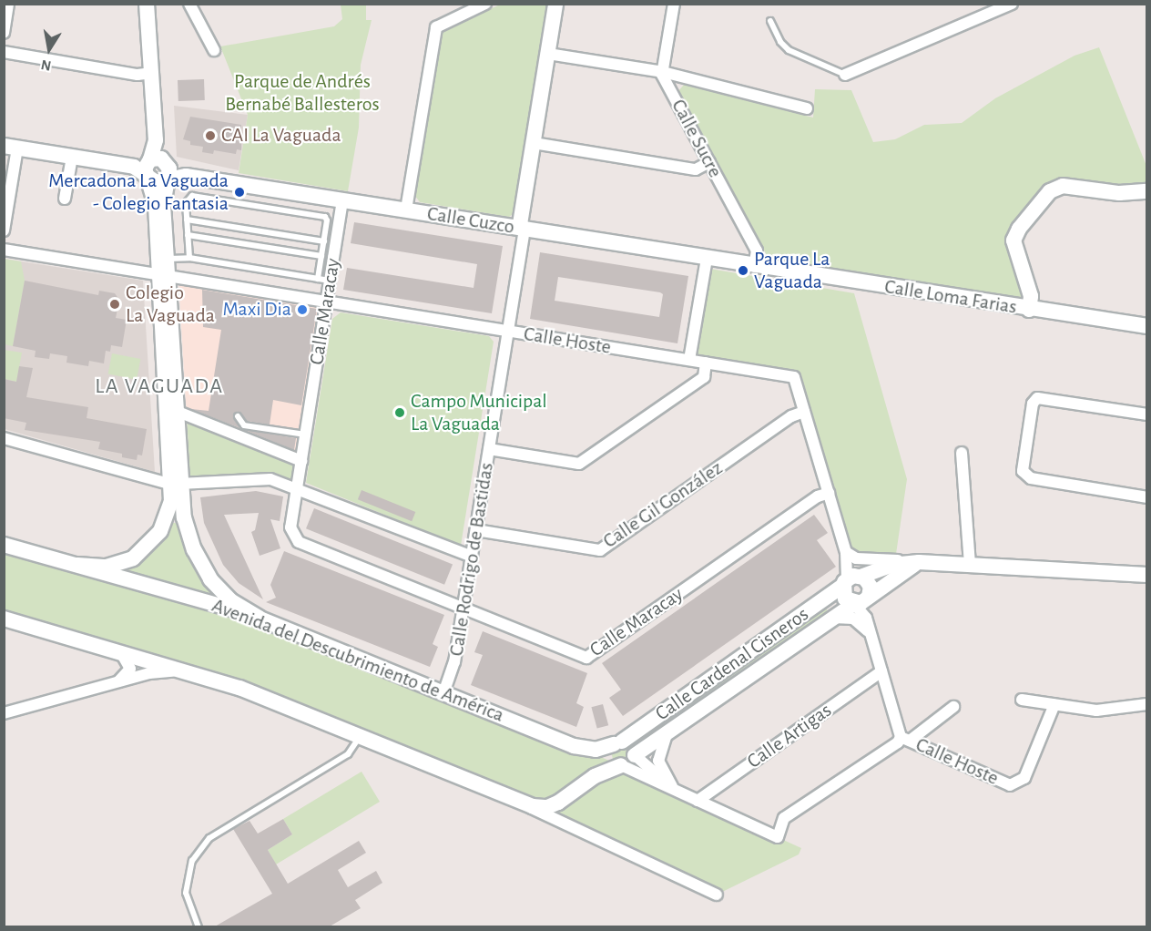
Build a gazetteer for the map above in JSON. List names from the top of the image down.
{
  "streets": {
    "street": [
      "Calle Sucre",
      "Calle Cuzco",
      "Calle Loma Farias",
      "Calle Maracay",
      "Calle Hoste",
      "Calle Gil González",
      "Calle Rodrigo de Bastidas",
      "Avenida del Descubrimiento de América",
      "Calle Cardenal Cisneros",
      "Calle Artigas"
    ]
  },
  "crossings": [
    ["Calle Sucre", "Calle Cuzco"],
    ["Calle Sucre", "Calle Loma Farias"],
    ["Calle Cuzco", "Calle Loma Farias"],
    ["Calle Cuzco", "Calle Maracay"],
    ["Calle Cuzco", "Calle Rodrigo de Bastidas"],
    ["Calle Maracay", "Calle Hoste"],
    ["Calle Maracay", "Calle Rodrigo de Bastidas"],
    ["Calle Hoste", "Calle Gil González"],
    ["Calle Hoste", "Calle Rodrigo de Bastidas"],
    ["Calle Hoste", "Calle Cardenal Cisneros"],
    ["Calle Hoste", "Calle Artigas"],
    ["Calle Gil González", "Calle Rodrigo de Bastidas"],
    ["Calle Rodrigo de Bastidas", "Avenida del Descubrimiento de América"],
    ["Avenida del Descubrimiento de América", "Calle Cardenal Cisneros"]
  ],
  "districts": ["LA VAGUADA"],
  "parks": ["Parque de Andrés Bernabé Ballesteros"],
  "places": [
    "CAI La Vaguada",
    "Mercadona La Vaguada - Colegio Fantasia",
    "Parque La Vaguada",
    "Colegio La Vaguada",
    "Maxi Dia",
    "Campo Municipal La Vaguada"
  ],
  "north": "bottom"
}
